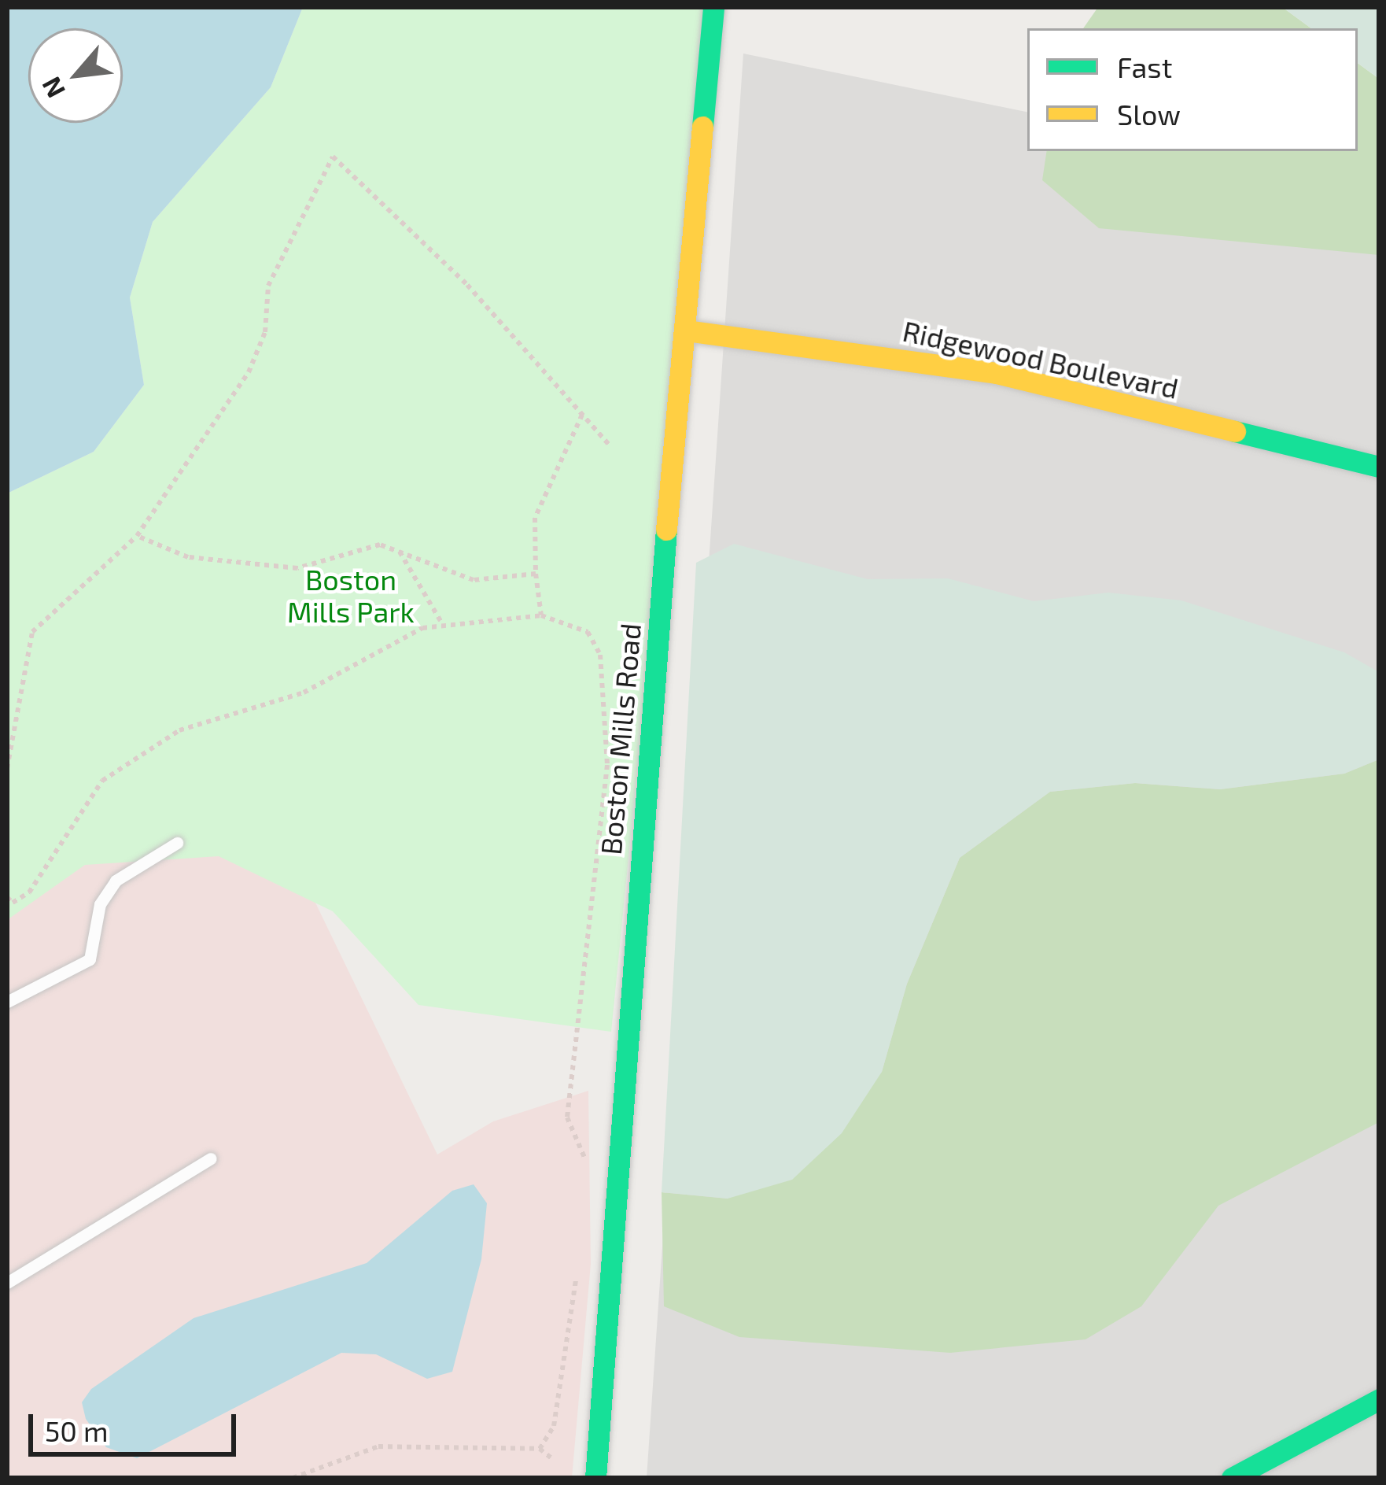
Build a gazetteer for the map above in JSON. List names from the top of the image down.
{
  "streets": {
    "street": ["Ridgewood Boulevard", "Boston Mills Road"]
  },
  "crossings": [
    ["Ridgewood Boulevard", "Boston Mills Road"]
  ],
  "parks": ["Boston Mills Park"],
  "legend": ["Fast", "Slow"],
  "scale_bar": "50 m",
  "north": "bottom left"
}
